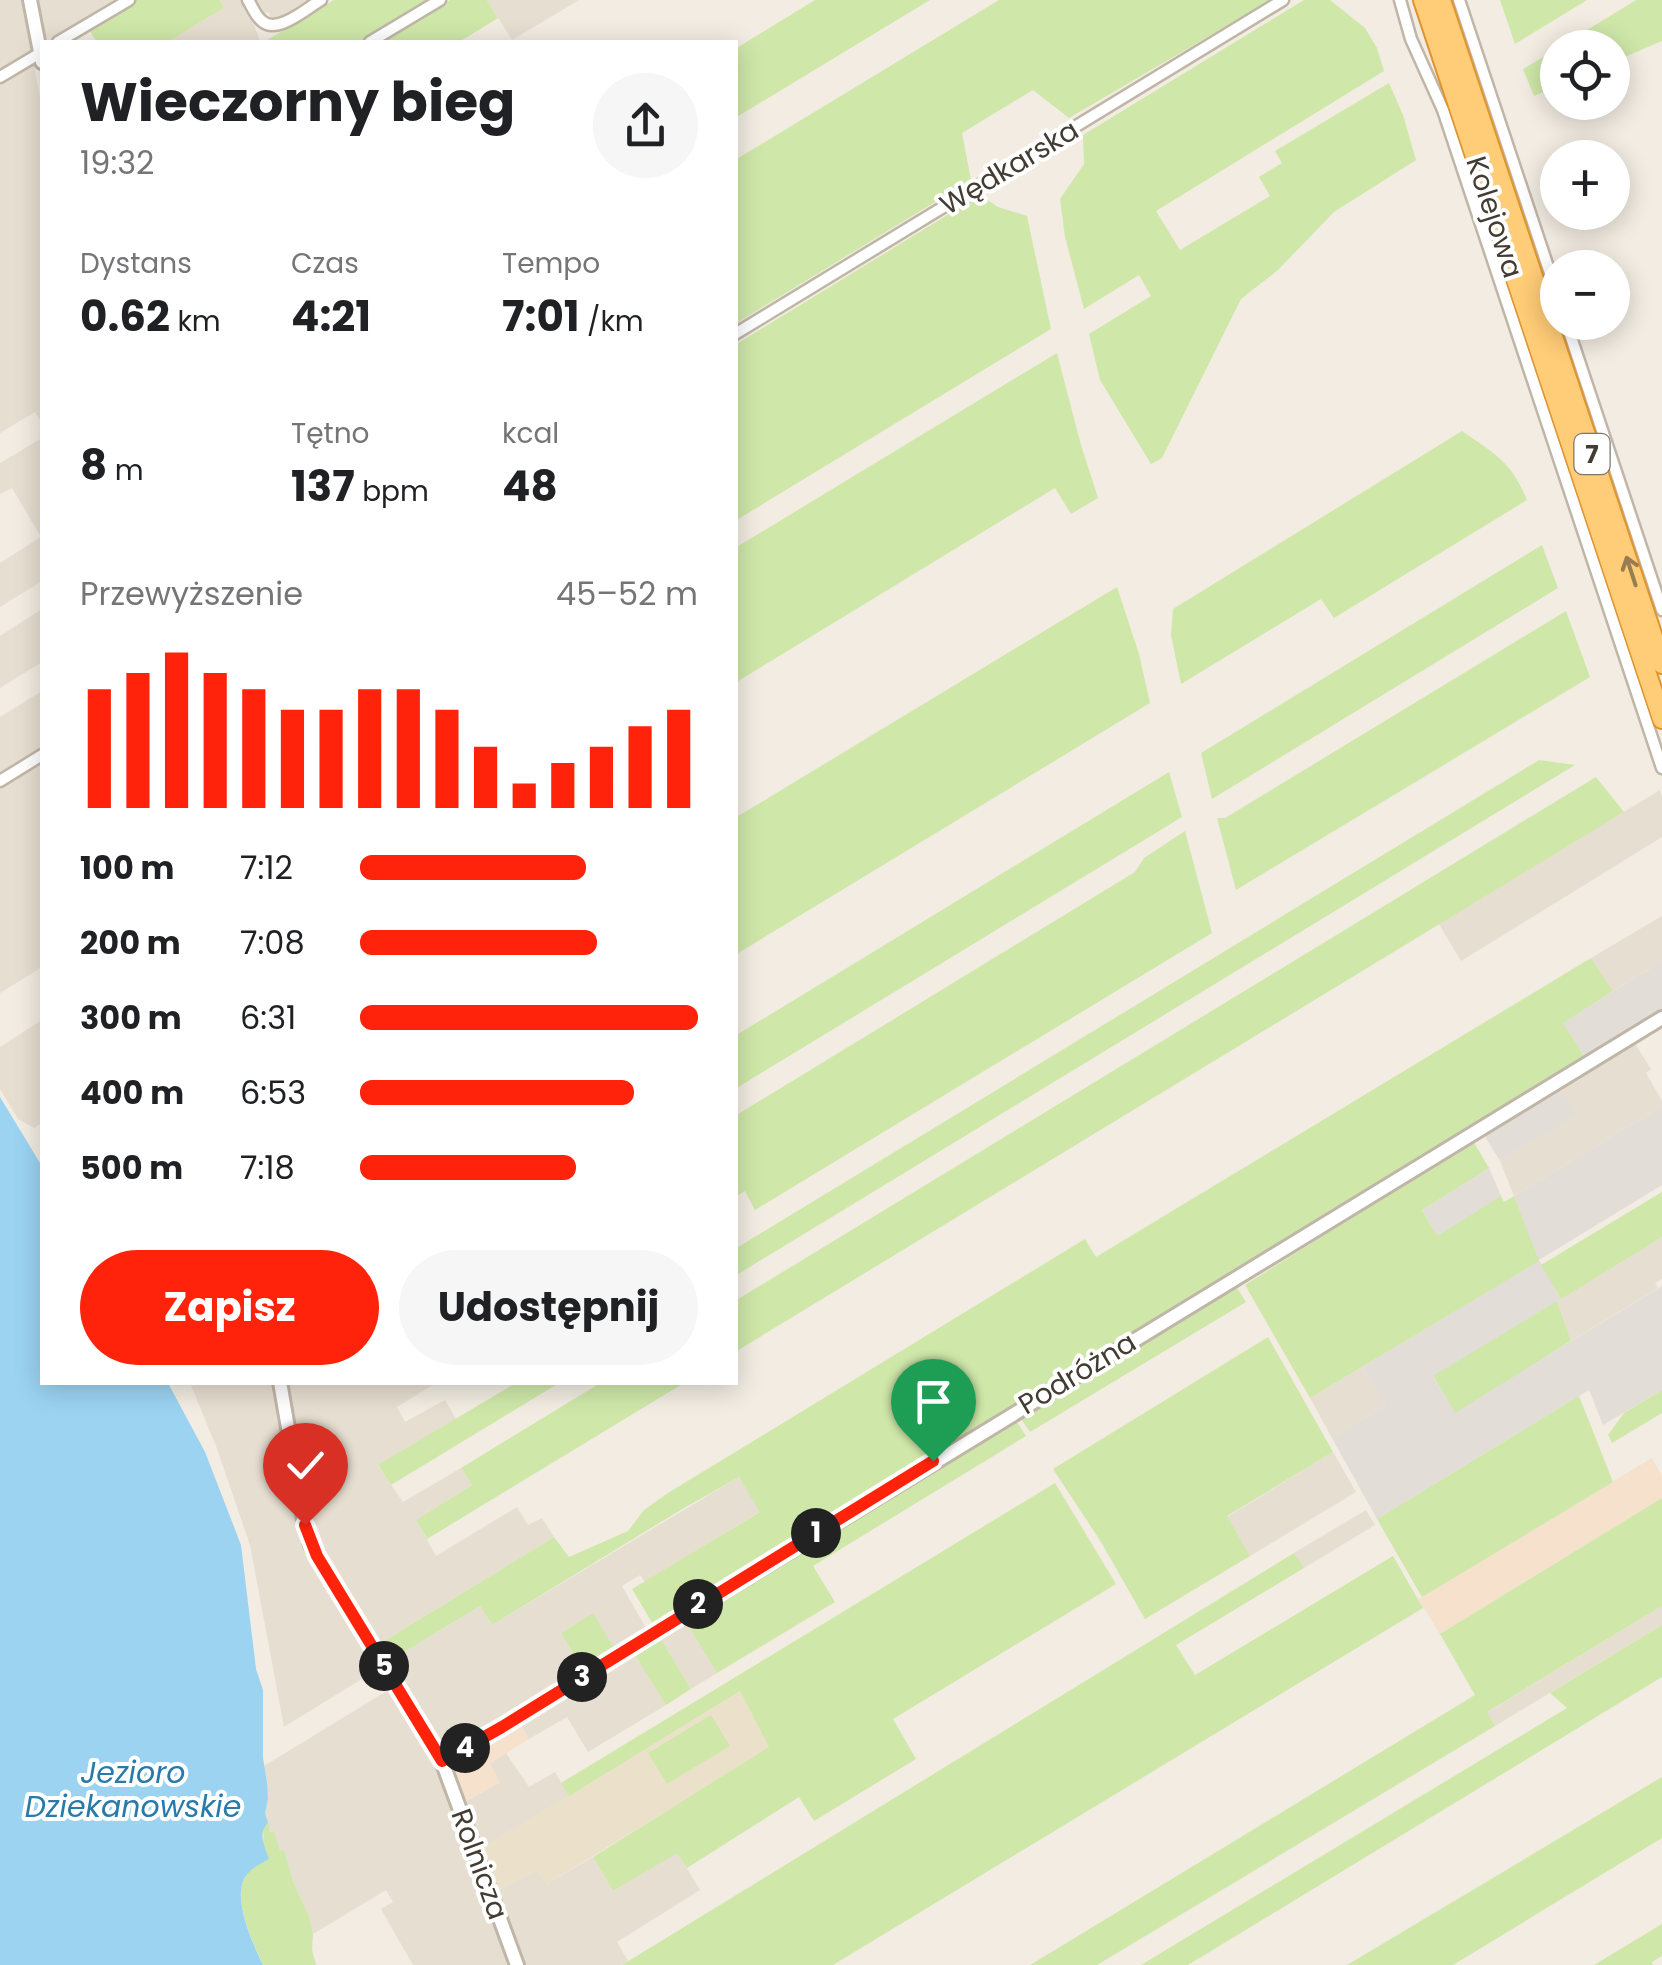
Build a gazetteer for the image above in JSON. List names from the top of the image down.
{
  "streets": {
    "highway": ["Kolejowa", "7"],
    "street": ["Wędkarska", "Podróżna", "Rolnicza"]
  },
  "crossings": [
    ["Podróżna", "Rolnicza"]
  ],
  "water": ["Jezioro Dziekanowskie"],
  "page": {
    "map_buttons": ["+", "−"],
    "heading": ["Wieczorny bieg", "19:32"],
    "stats": [
      ["Dystans", "0.62 km"],
      ["Czas", "4:21"],
      ["Tempo", "7:01 /km"],
      ["8 m"],
      ["Tętno", "137 bpm"],
      ["kcal", "48"]
    ],
    "chart": ["Przewyższenie", "45–52 m"],
    "list": [
      {
        "name": "100 m",
        "note": "7:12"
      },
      {
        "name": "200 m",
        "note": "7:08"
      },
      {
        "name": "300 m",
        "note": "6:31"
      },
      {
        "name": "400 m",
        "note": "6:53"
      },
      {
        "name": "500 m",
        "note": "7:18"
      }
    ],
    "buttons": ["Zapisz", "Udostępnij"],
    "pins": [
      "1",
      "2",
      "5",
      "3",
      "4"
    ]
  }
}
